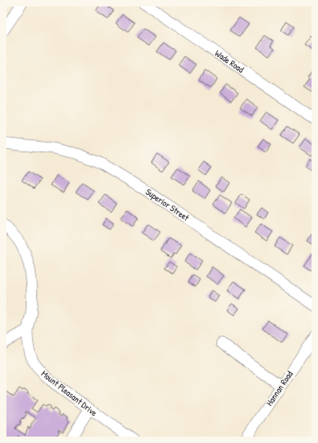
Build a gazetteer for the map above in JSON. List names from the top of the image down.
{
  "streets": {
    "street": [
      "Wade Road",
      "Superior Street",
      "Hannan Road",
      "Mount Pleasant Drive"
    ]
  }
}
